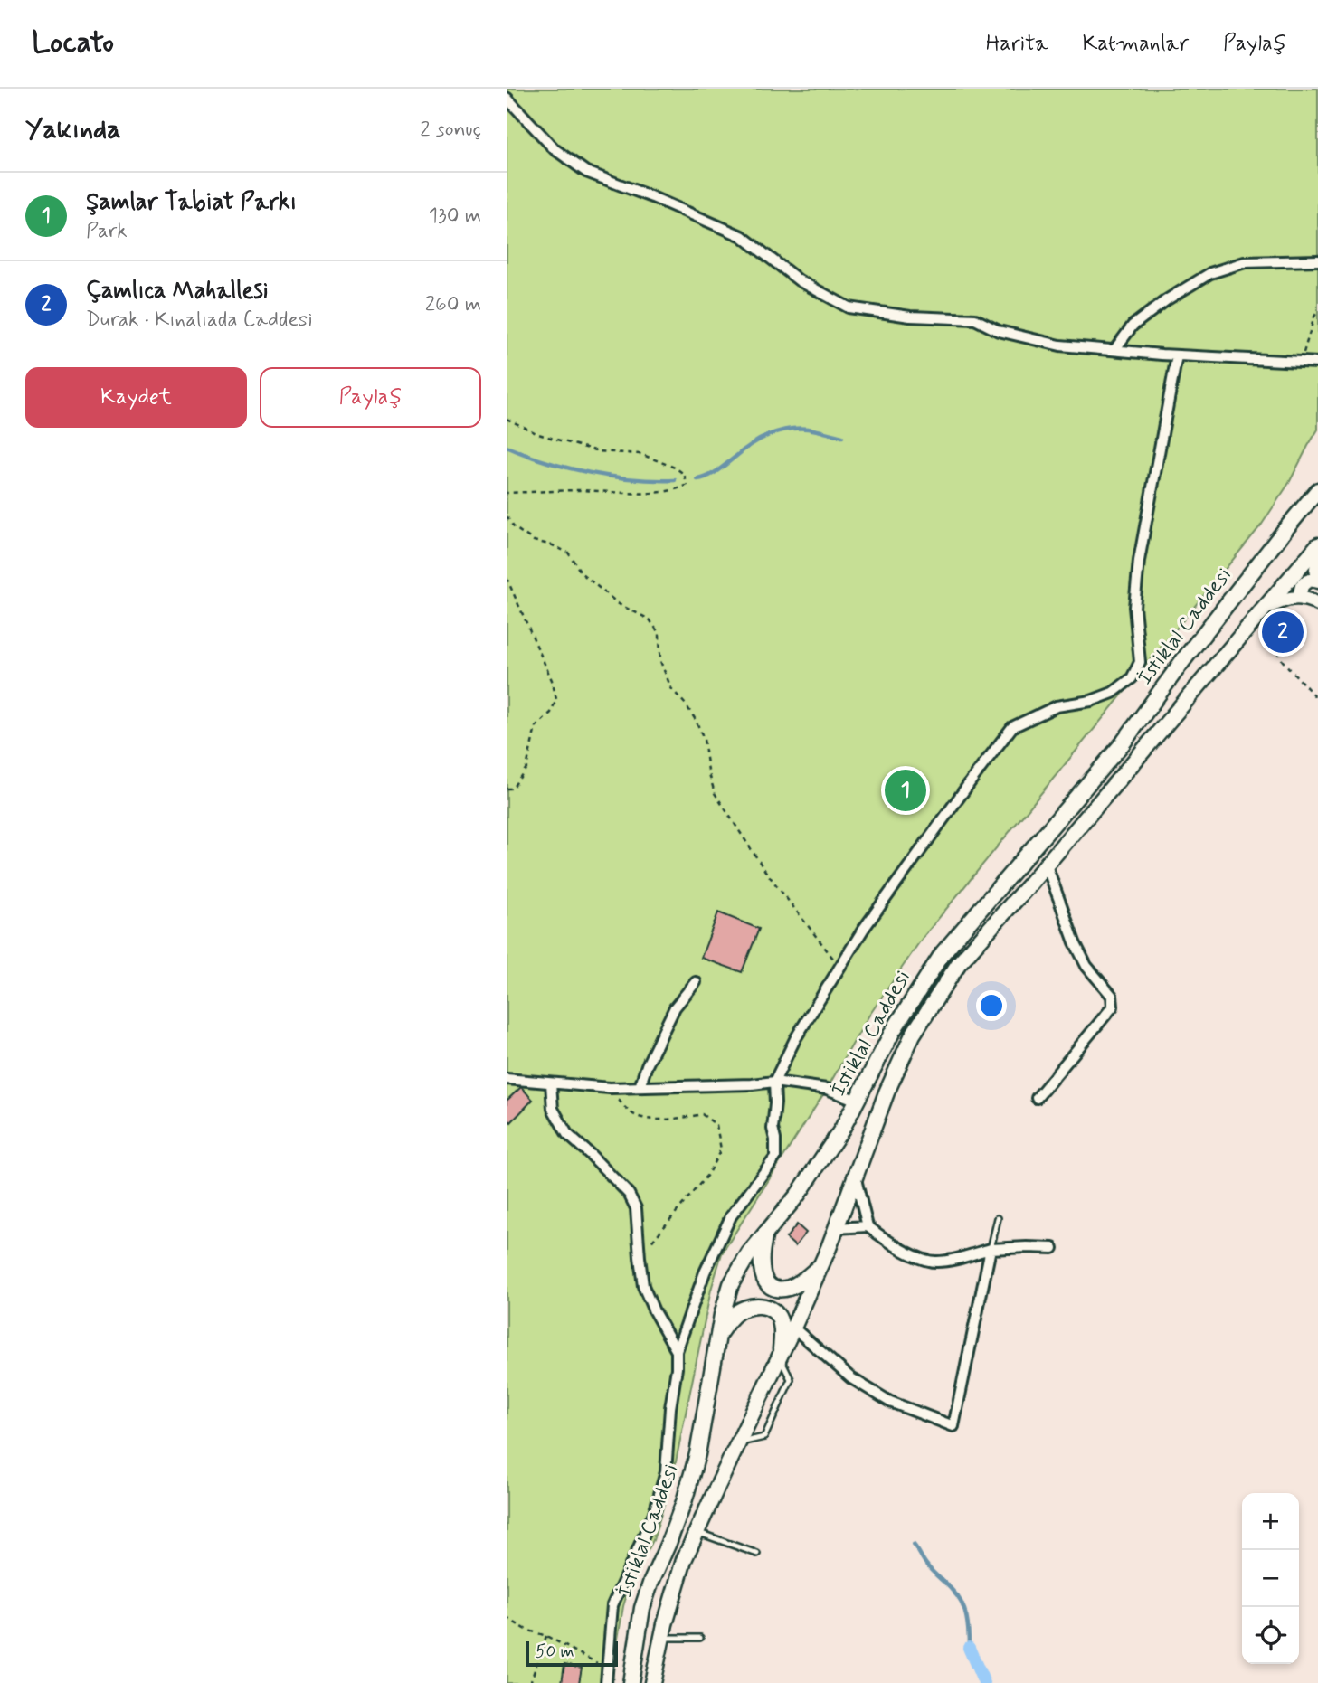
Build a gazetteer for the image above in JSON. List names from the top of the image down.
{
  "streets": {
    "main road": ["İstiklal Caddesi"]
  },
  "scale_bar": "50 m",
  "page": {
    "header": "Locato",
    "nav": ["Harita", "Katmanlar", "Paylaş"],
    "heading": ["Yakında", "2 sonuç"],
    "list": [
      {
        "mark": "1",
        "name": "Şamlar Tabiat Parkı",
        "note": "Park",
        "value": "130 m"
      },
      {
        "mark": "2",
        "name": "Çamlıca Mahallesi",
        "note": "Durak · Kınalıada Caddesi",
        "value": "260 m"
      }
    ],
    "buttons": ["Kaydet", "Paylaş"],
    "pins": ["2", "1"],
    "map_buttons": ["+", "−"],
    "scale": "50 m"
  }
}
